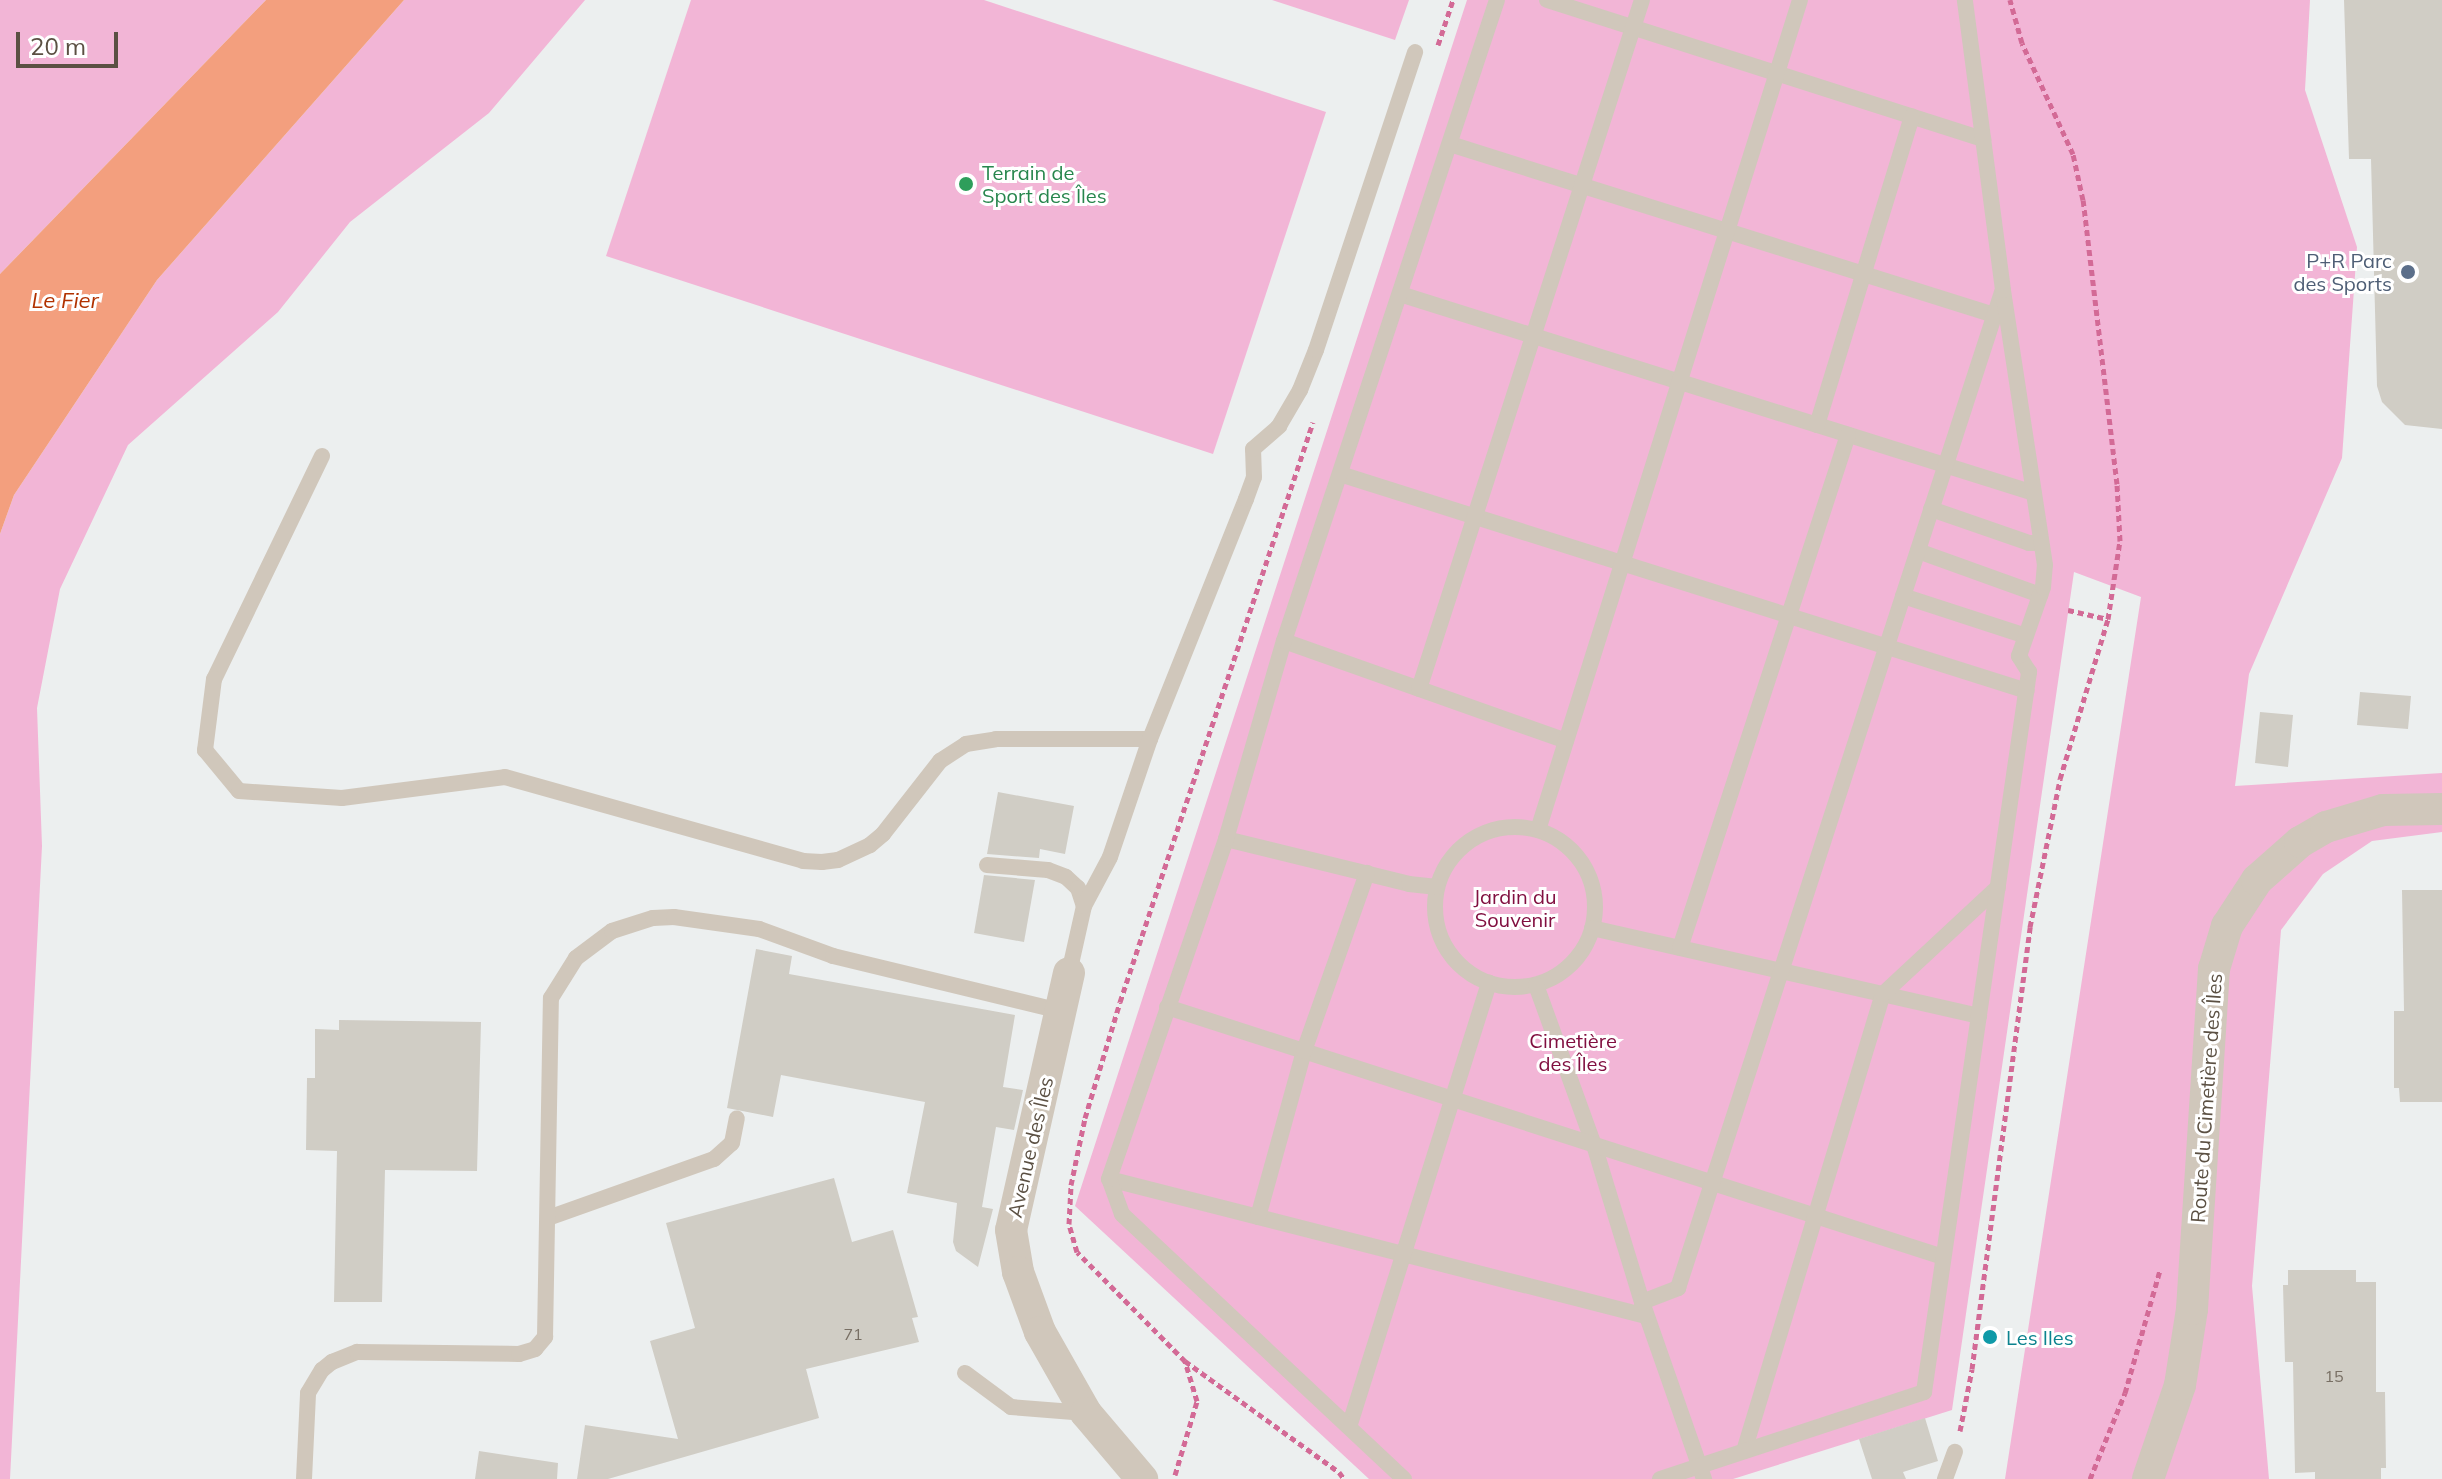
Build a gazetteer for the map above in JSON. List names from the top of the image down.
{
  "streets": {
    "street": ["Route du Cimetière des Îles", "Avenue des Îles"]
  },
  "water": ["Le Fier"],
  "parks": ["Jardin du Souvenir", "Cimetière des Îles"],
  "places": ["Terrain de Sport des Îles", "P+R Parc des Sports", "Les Iles"],
  "house_numbers": ["71", "15"],
  "scale_bar": "20 m"
}
